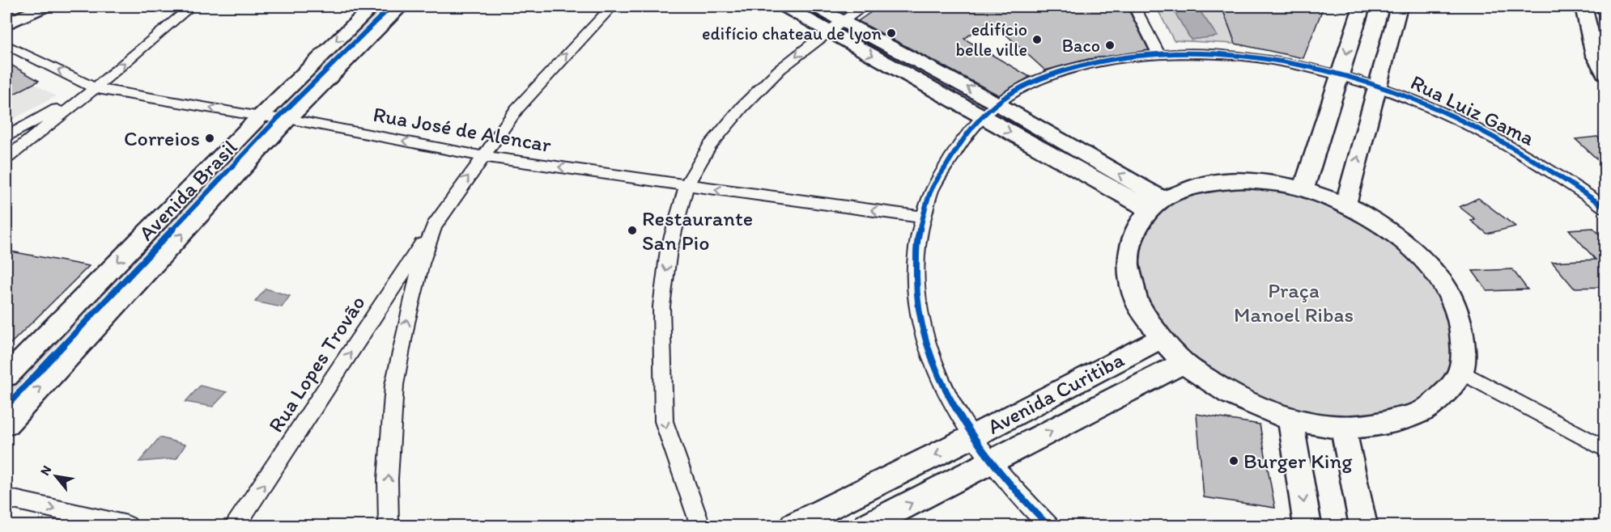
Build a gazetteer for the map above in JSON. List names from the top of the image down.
{
  "streets": {
    "main road": ["Avenida Brasil", "Avenida Curitiba"],
    "street": ["Rua Luiz Gama", "Rua José de Alencar", "Rua Lopes Trovão"]
  },
  "crossings": [
    ["Rua Luiz Gama", "Rua José de Alencar"],
    ["Rua Luiz Gama", "Avenida Curitiba"],
    ["Rua José de Alencar", "Avenida Brasil"]
  ],
  "one_way": ["Rua José de Alencar"],
  "parks": ["Praça Manoel Ribas"],
  "places": [
    "edifício chateau de lyon",
    "edifício belle ville",
    "Baco",
    "Correios",
    "Restaurante San Pio",
    "Burger King"
  ],
  "north": "top left"
}
